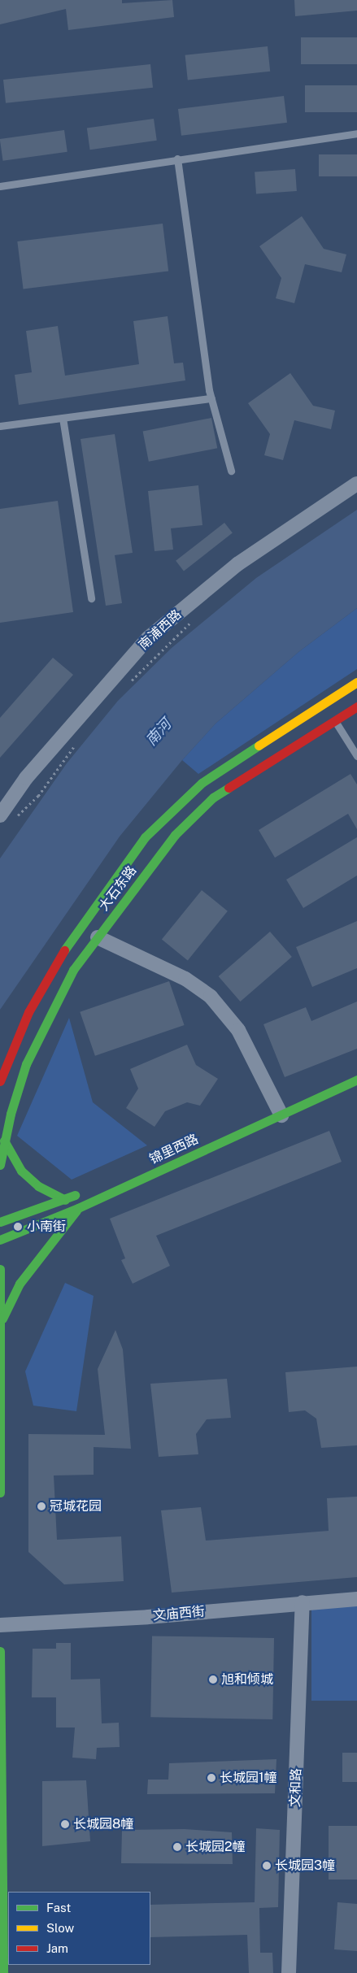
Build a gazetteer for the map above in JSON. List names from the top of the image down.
{
  "streets": {
    "main road": ["大石东路", "锦里西路"],
    "street": ["南浦西路", "文庙西街", "文和路"]
  },
  "crossings": [
    ["文庙西街", "文和路"]
  ],
  "water": ["南河"],
  "places": [
    "小南街",
    "冠城花园",
    "旭和倾城",
    "长城园1幢",
    "长城园8幢",
    "长城园2幢",
    "长城园3幢"
  ],
  "legend": ["Fast", "Slow", "Jam"]
}
